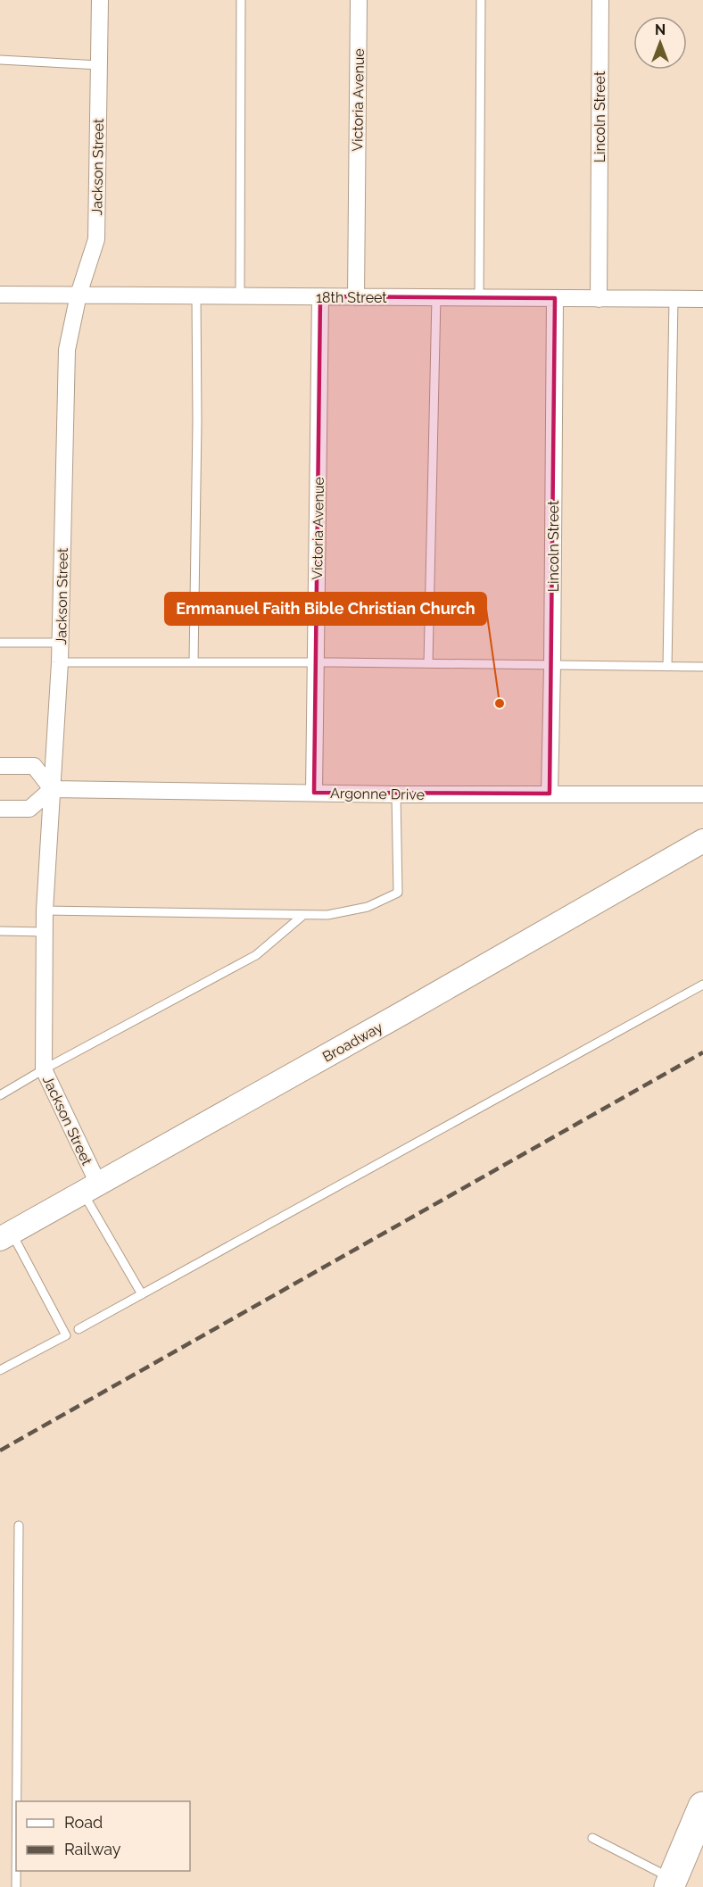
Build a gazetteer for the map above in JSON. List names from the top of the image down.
{
  "streets": {
    "street": [
      "Victoria Avenue",
      "Lincoln Street",
      "Jackson Street",
      "18th Street",
      "Argonne Drive",
      "Broadway"
    ]
  },
  "crossings": [
    ["Victoria Avenue", "18th Street"],
    ["Victoria Avenue", "Argonne Drive"],
    ["Lincoln Street", "18th Street"],
    ["Lincoln Street", "Argonne Drive"],
    ["Jackson Street", "18th Street"],
    ["Jackson Street", "Argonne Drive"],
    ["Jackson Street", "Broadway"]
  ],
  "places": ["Emmanuel Faith Bible Christian Church"],
  "legend": ["Road", "Railway"],
  "north": "top"
}
